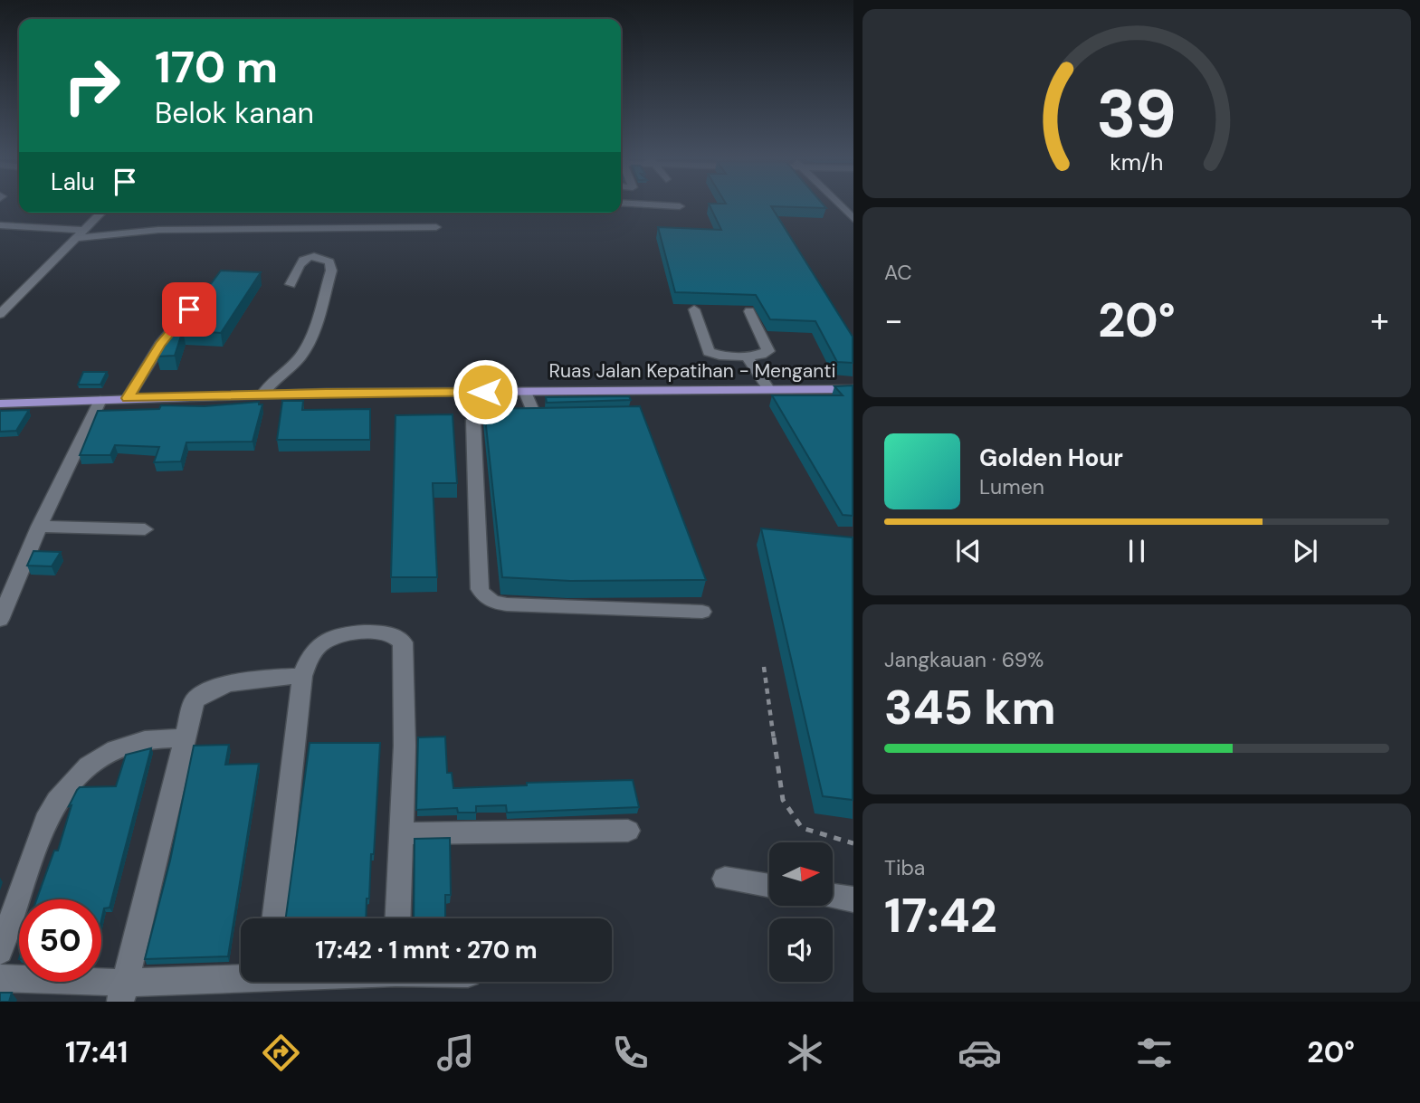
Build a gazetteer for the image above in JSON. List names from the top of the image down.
{
  "streets": {
    "main road": ["Ruas Jalan Kepatihan - Menganti"]
  },
  "north": "right",
  "page": {
    "turn": ["170 m", "Belok kanan"],
    "then": "Lalu",
    "tile": [
      "AC",
      ["Jangkauan · 69%", "345 km"],
      ["Tiba", "17:42"]
    ],
    "heat": ["−", "20°", "+"],
    "song": ["Golden Hour", "Lumen"],
    "limit": "50",
    "trip": "17:42 · 1 mnt · 270 m",
    "tabs": ["17:41", "20°"],
    "gauge": ["39", "km/h"]
  }
}
